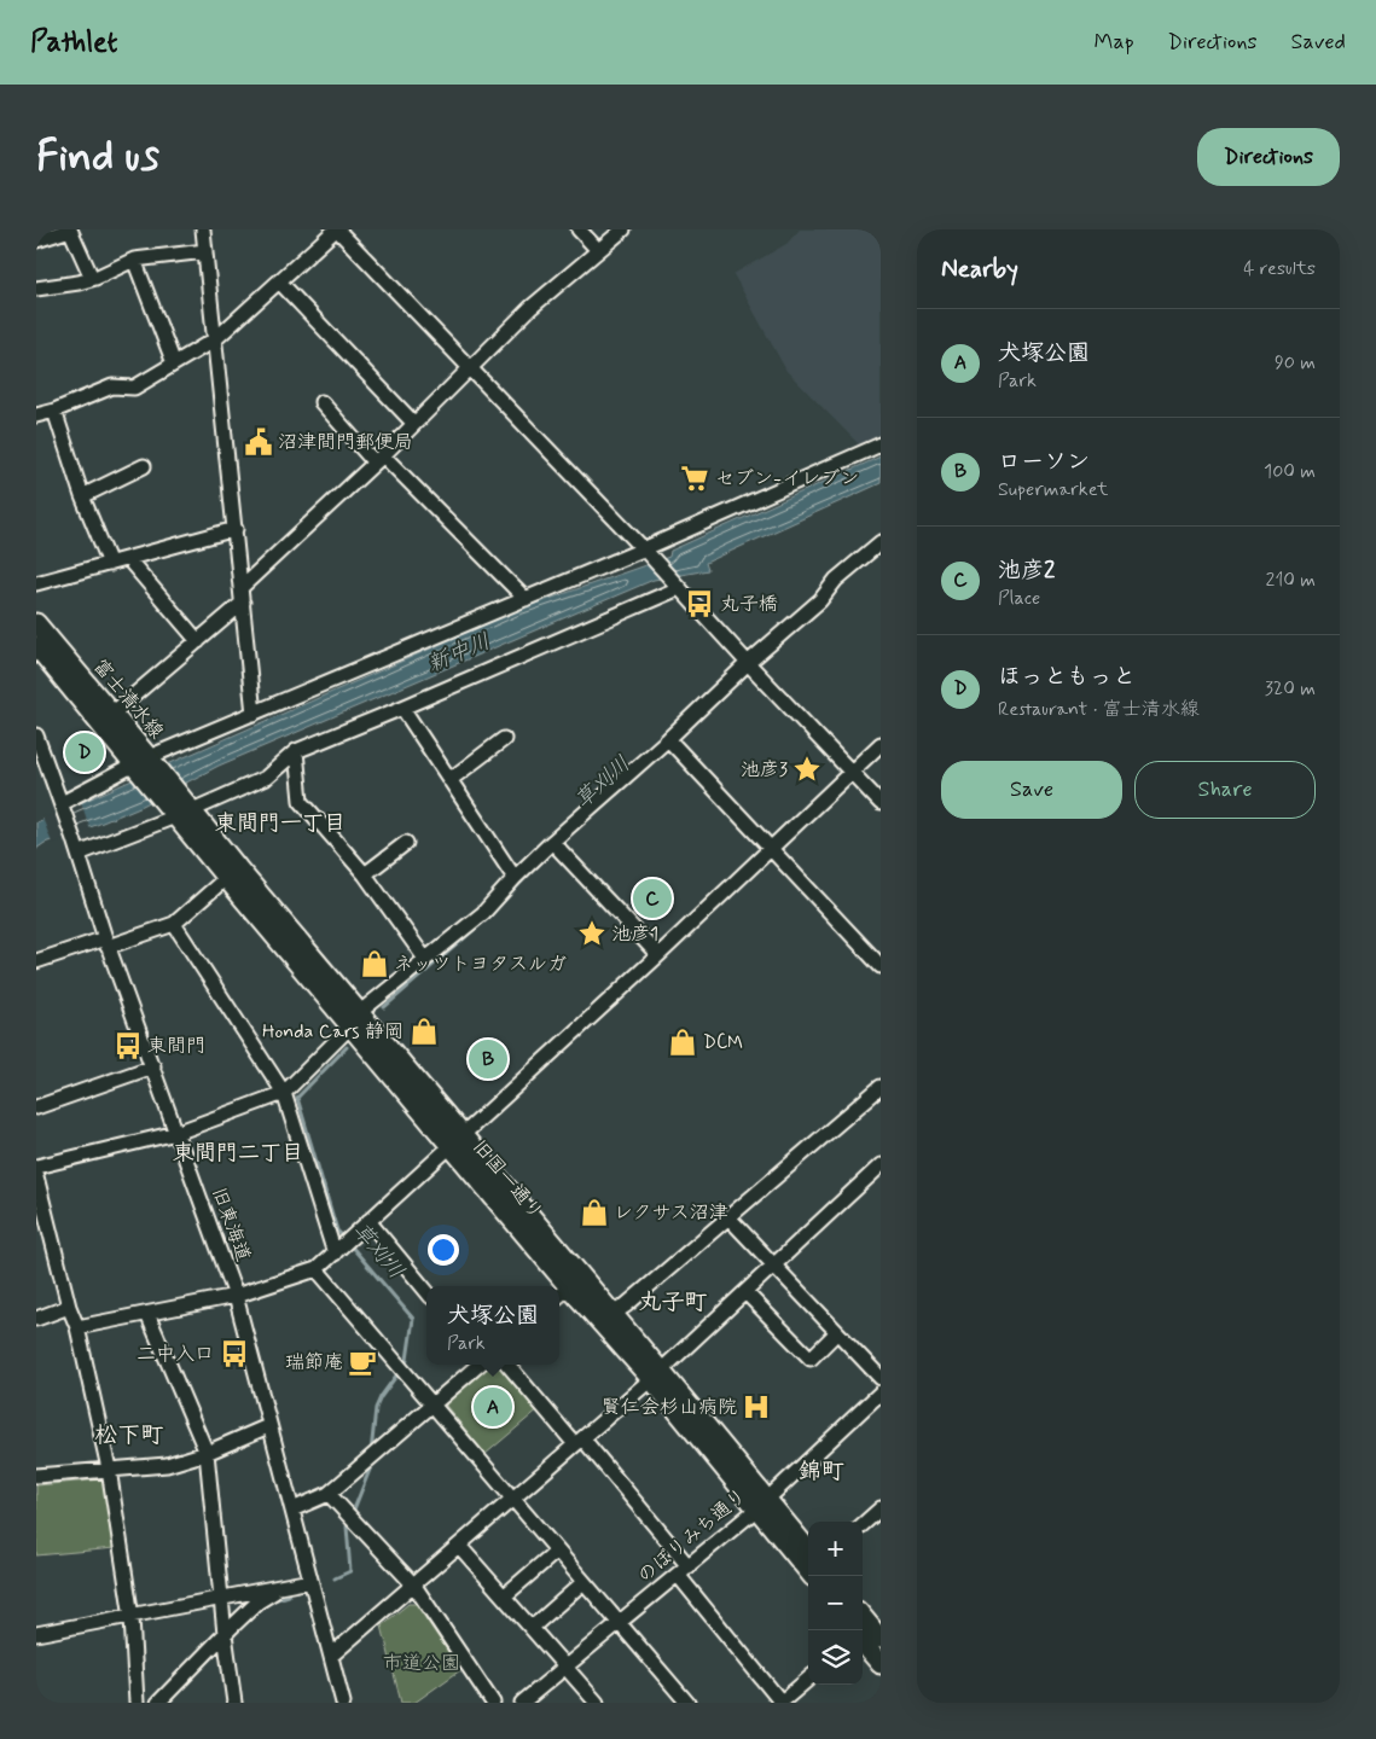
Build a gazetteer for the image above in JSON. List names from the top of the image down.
{
  "streets": {
    "main road": ["富士清水線", "旧国一通り"],
    "street": ["旧東海道", "のぼりみち通り"]
  },
  "crossings": [
    ["富士清水線", "旧国一通り"],
    ["旧国一通り", "のぼりみち通り"]
  ],
  "districts": [
    "東間門一丁目",
    "東間門二丁目",
    "丸子町",
    "松下町",
    "錦町"
  ],
  "water": ["新中川", "草刈川"],
  "parks": ["市道公園"],
  "places": {
    "public building": ["沼津間門郵便局"],
    "supermarket": ["セブン-イレブン"],
    "bus stop": ["丸子橋", "東間門", "二中入口"],
    "place": ["池彦3", "池彦1"],
    "shop": [
      "ネッツトヨタスルガ",
      "Honda Cars 静岡",
      "DCM",
      "レクサス沼津"
    ],
    "cafe": ["瑞節庵"],
    "hospital": ["賢仁会杉山病院"]
  },
  "page": {
    "header": "Pathlet",
    "nav": ["Map", "Directions", "Saved"],
    "buttons": [
      "Directions",
      ["Save", "Share"]
    ],
    "title": "Find us",
    "heading": ["Nearby", "4 results"],
    "list": [
      {
        "mark": "A",
        "name": "犬塚公園",
        "note": "Park",
        "value": "90 m"
      },
      {
        "mark": "B",
        "name": "ローソン",
        "note": "Supermarket",
        "value": "100 m"
      },
      {
        "mark": "C",
        "name": "池彦2",
        "note": "Place",
        "value": "210 m"
      },
      {
        "mark": "D",
        "name": "ほっともっと",
        "note": "Restaurant · 富士清水線",
        "value": "320 m"
      }
    ],
    "pins": [
      "D",
      "C",
      "B",
      "A"
    ],
    "popup": ["犬塚公園", "Park"],
    "map_buttons": ["+", "−"]
  }
}
